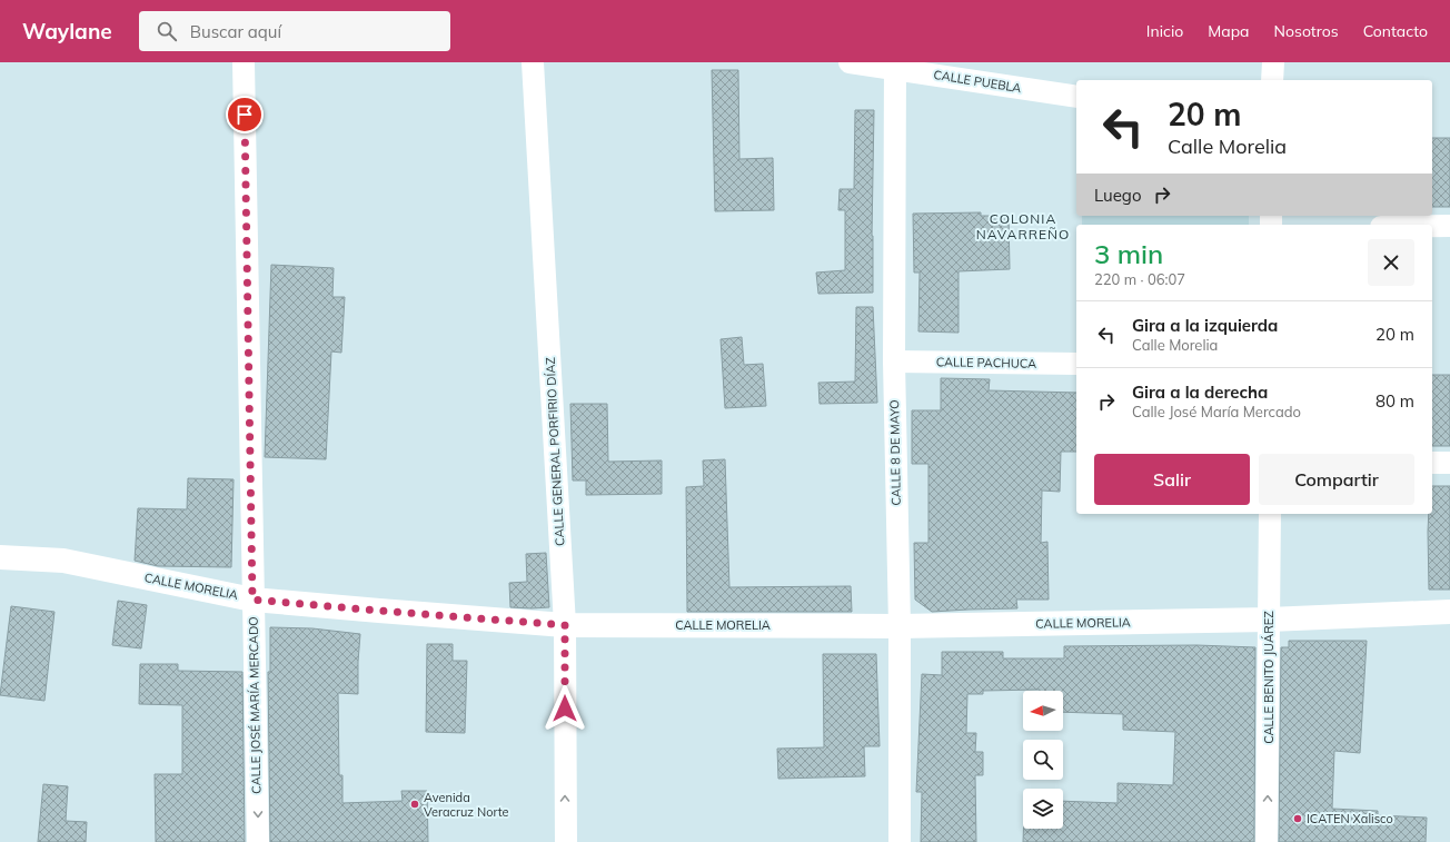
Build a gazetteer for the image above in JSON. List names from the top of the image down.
{
  "streets": {
    "street": [
      "CALLE PUEBLA",
      "CALLE PACHUCA",
      "CALLE GENERAL PORFIRIO DÍAZ",
      "CALLE 8 DE MAYO",
      "CALLE MORELIA",
      "CALLE BENITO JUÁREZ",
      "CALLE JOSÉ MARÍA MERCADO"
    ]
  },
  "crossings": [
    ["CALLE PUEBLA", "CALLE 8 DE MAYO"],
    ["CALLE PACHUCA", "CALLE 8 DE MAYO"],
    ["CALLE GENERAL PORFIRIO DÍAZ", "CALLE MORELIA"],
    ["CALLE 8 DE MAYO", "CALLE MORELIA"],
    ["CALLE MORELIA", "CALLE BENITO JUÁREZ"],
    ["CALLE MORELIA", "CALLE JOSÉ MARÍA MERCADO"]
  ],
  "one_way": ["CALLE BENITO JUÁREZ"],
  "districts": ["COLONIA NAVARREÑO"],
  "places": ["Avenida Veracruz Norte", "ICATEN Xalisco"],
  "north": "left",
  "page": {
    "header": "Waylane",
    "search": "Buscar aquí",
    "nav": [
      "Inicio",
      "Mapa",
      "Nosotros",
      "Contacto"
    ],
    "turn": ["20 m", "Calle Morelia"],
    "then": "Luego",
    "heading": ["3 min", "220 m · 06:07"],
    "list": [
      {
        "name": "Gira a la izquierda",
        "note": "Calle Morelia",
        "value": "20 m"
      },
      {
        "name": "Gira a la derecha",
        "note": "Calle José María Mercado",
        "value": "80 m"
      }
    ],
    "buttons": ["Salir", "Compartir"]
  }
}
